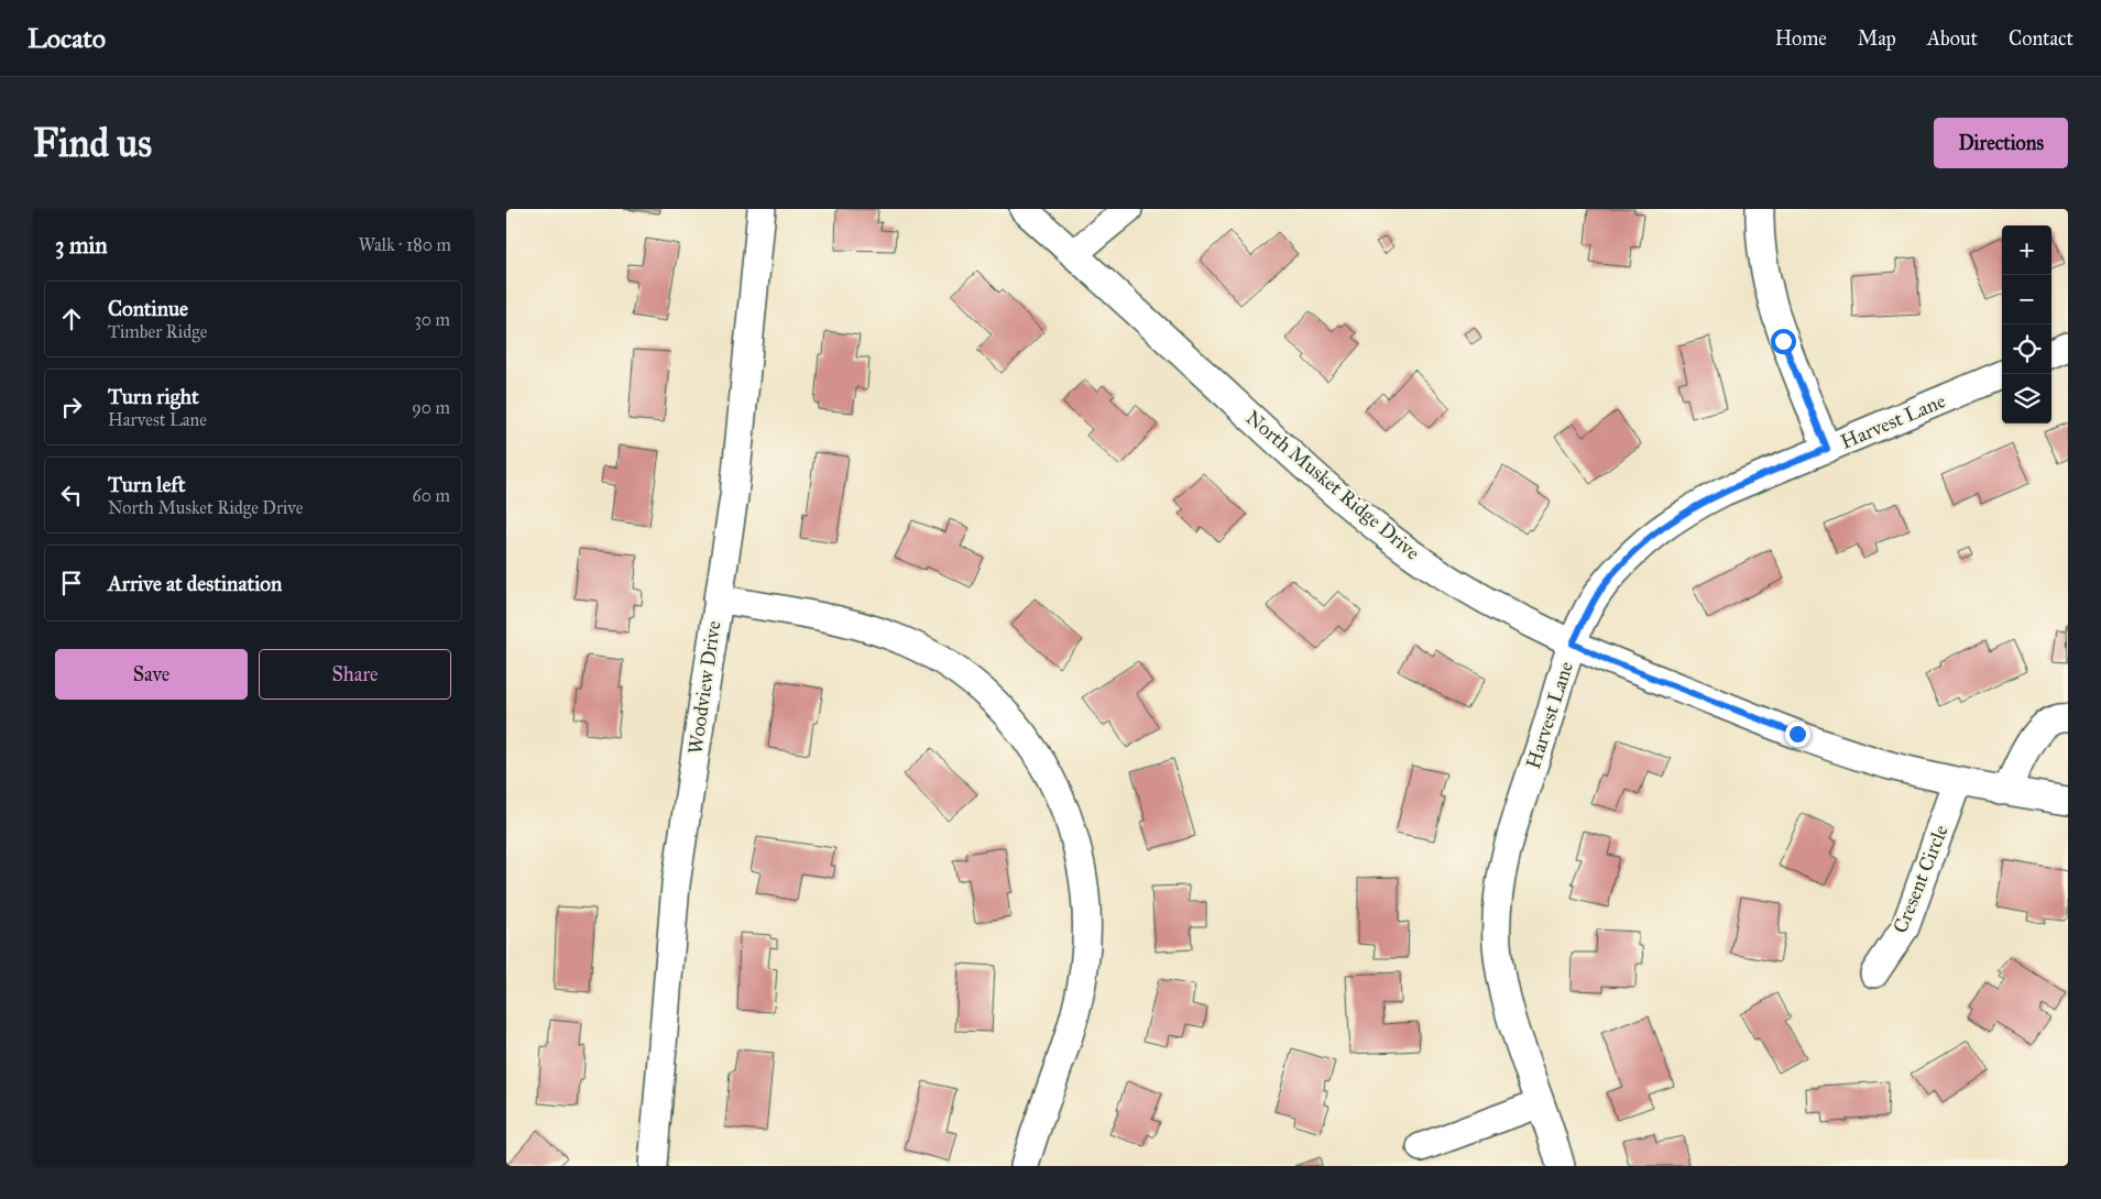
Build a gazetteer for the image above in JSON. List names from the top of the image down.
{
  "streets": {
    "street": [
      "Harvest Lane",
      "North Musket Ridge Drive",
      "Woodview Drive",
      "Cresent Circle"
    ]
  },
  "crossings": [
    ["Harvest Lane", "North Musket Ridge Drive"],
    ["North Musket Ridge Drive", "Cresent Circle"]
  ],
  "page": {
    "header": "Locato",
    "nav": [
      "Home",
      "Map",
      "About",
      "Contact"
    ],
    "buttons": [
      "Directions",
      ["Save", "Share"]
    ],
    "title": "Find us",
    "heading": ["3 min", "Walk · 180 m"],
    "map_buttons": ["+", "−"],
    "list": [
      ["Continue", "Timber Ridge", "30 m"],
      ["Turn right", "Harvest Lane", "90 m"],
      ["Turn left", "North Musket Ridge Drive", "60 m"],
      "Arrive at destination"
    ]
  }
}
